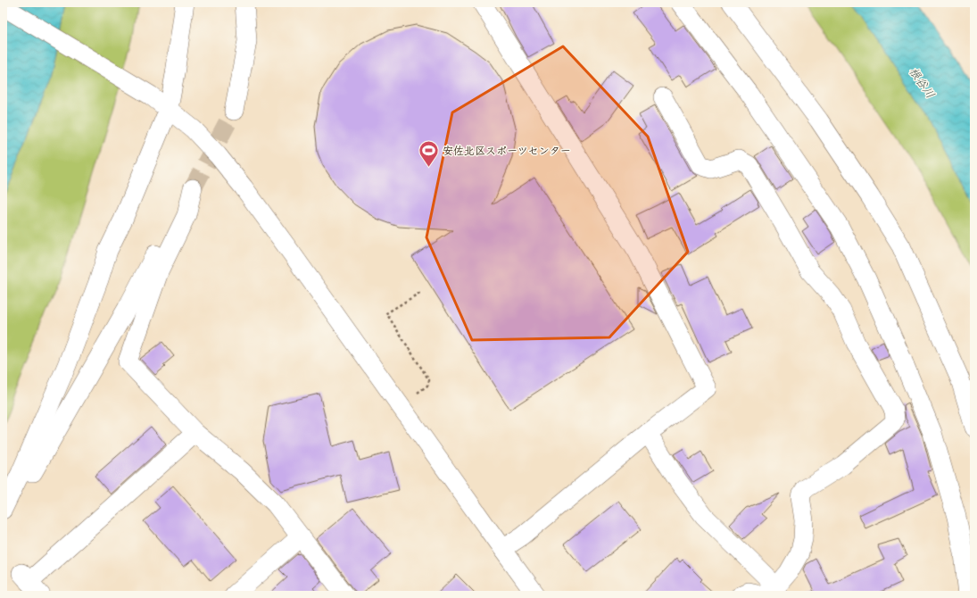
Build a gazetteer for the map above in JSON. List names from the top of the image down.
{
  "water": ["根谷川"],
  "places": {
    "sports": ["安佐北区スポーツセンター"]
  }
}
